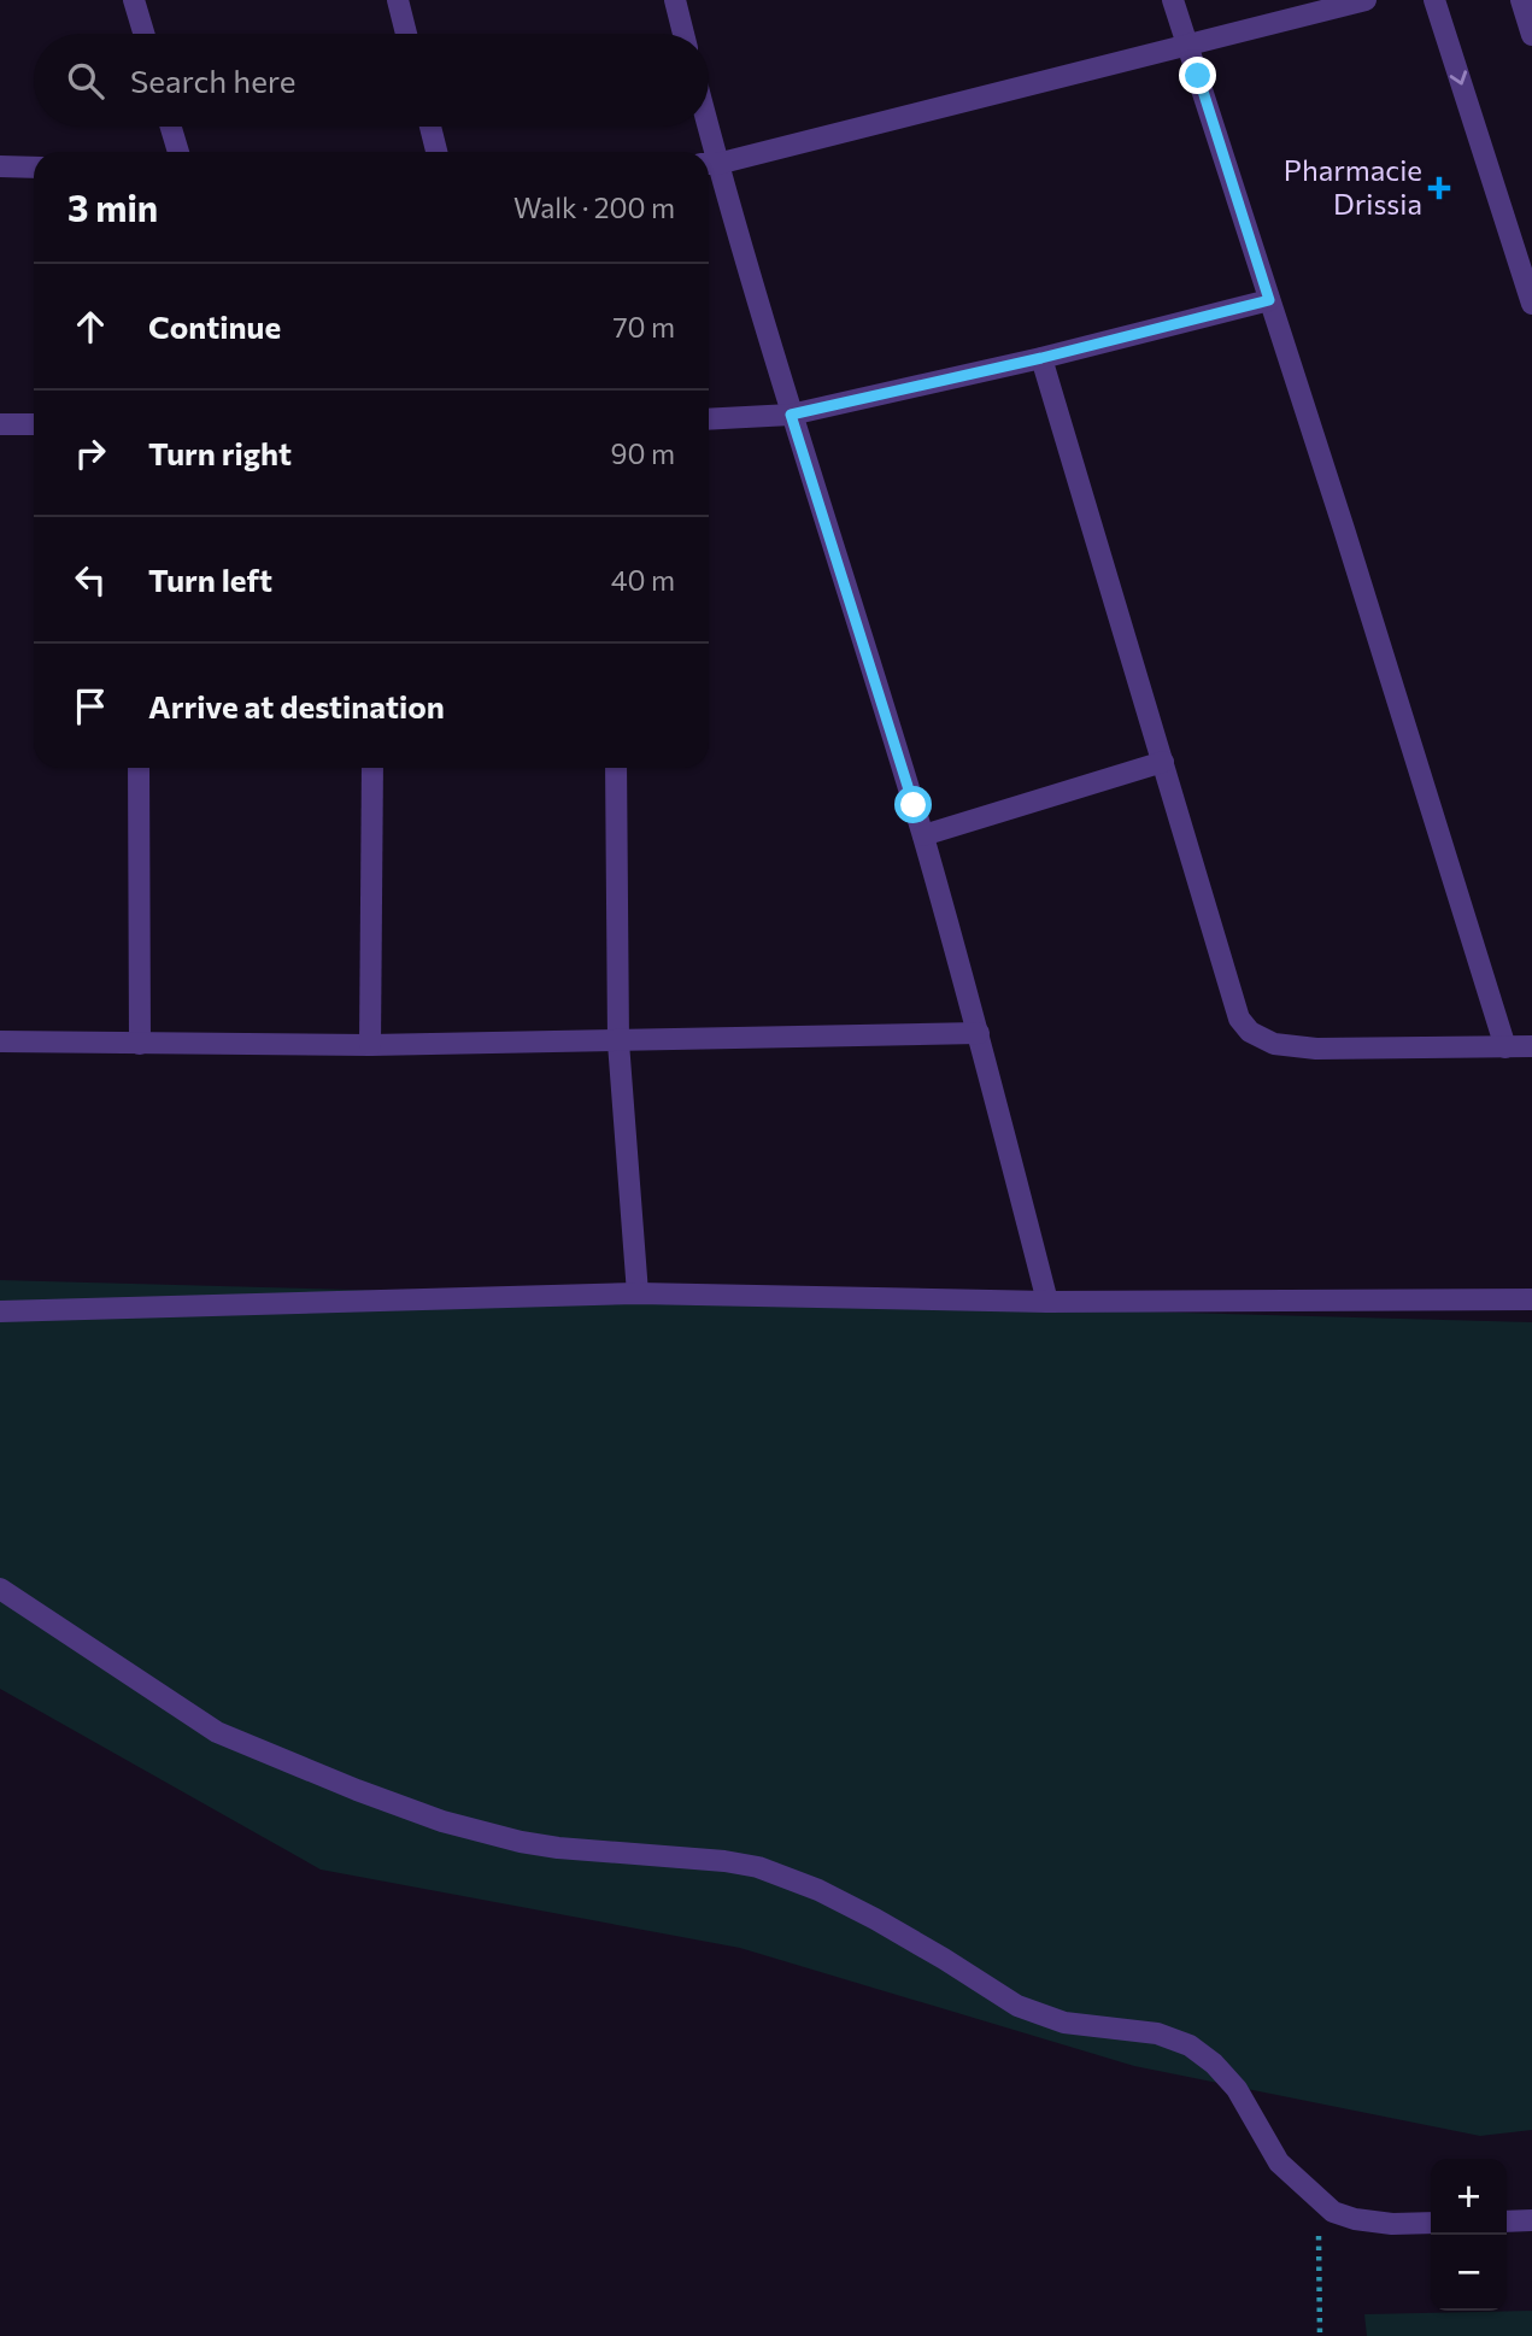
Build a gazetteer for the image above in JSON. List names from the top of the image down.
{
  "places": {
    "health": ["Pharmacie Drissia"]
  },
  "page": {
    "search": "Search here",
    "heading": ["3 min", "Walk · 200 m"],
    "list": [
      ["Continue", "70 m"],
      ["Turn right", "90 m"],
      ["Turn left", "40 m"],
      "Arrive at destination"
    ],
    "map_buttons": ["+", "−"]
  }
}
